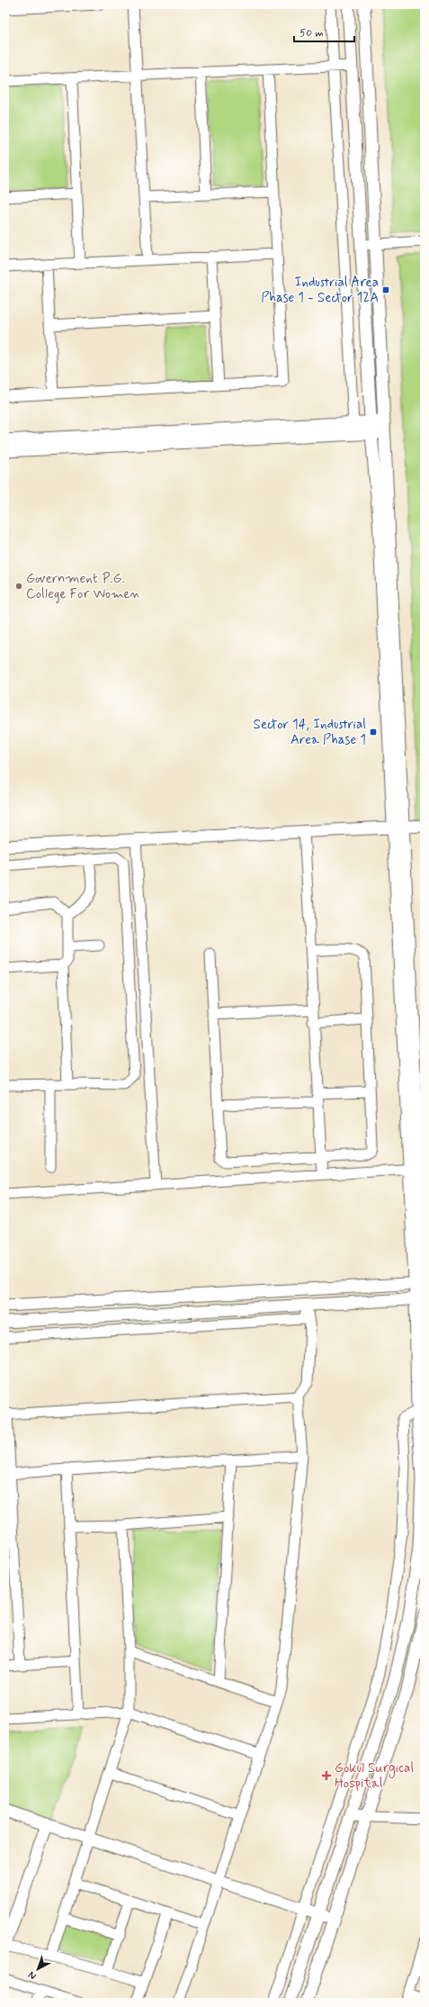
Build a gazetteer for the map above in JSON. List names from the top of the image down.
{
  "places": {
    "transit": ["Industrial Area Phase 1 - Sector 12A", "Sector 14, Industrial Area Phase 1"],
    "other": ["Government P.G. College For Women"],
    "health": ["Gokul Surgical Hospital"]
  },
  "scale_bar": "50 m",
  "north": "bottom left"
}
